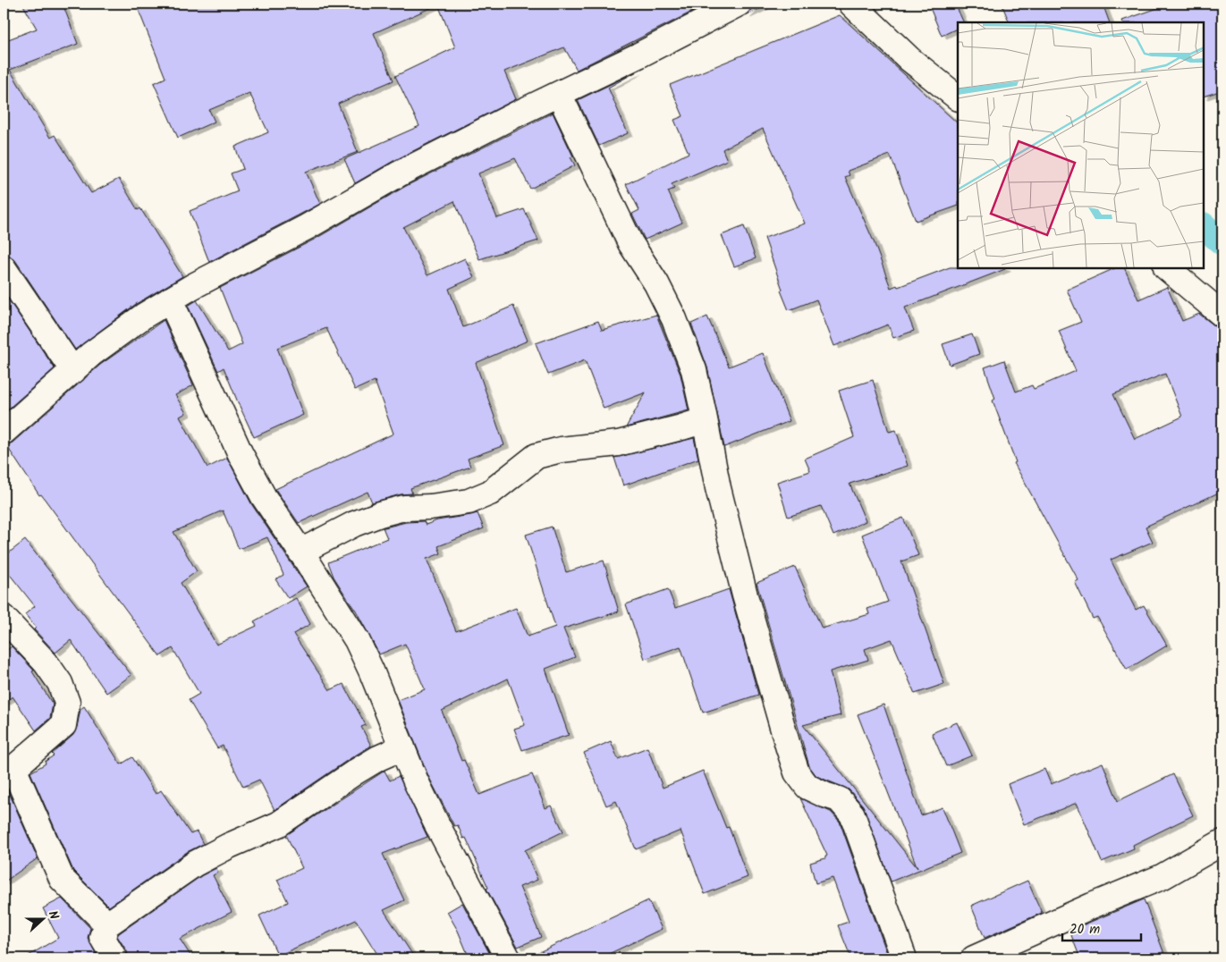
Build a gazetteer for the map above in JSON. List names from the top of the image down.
{
  "scale_bar": "20 m",
  "north": "right"
}
